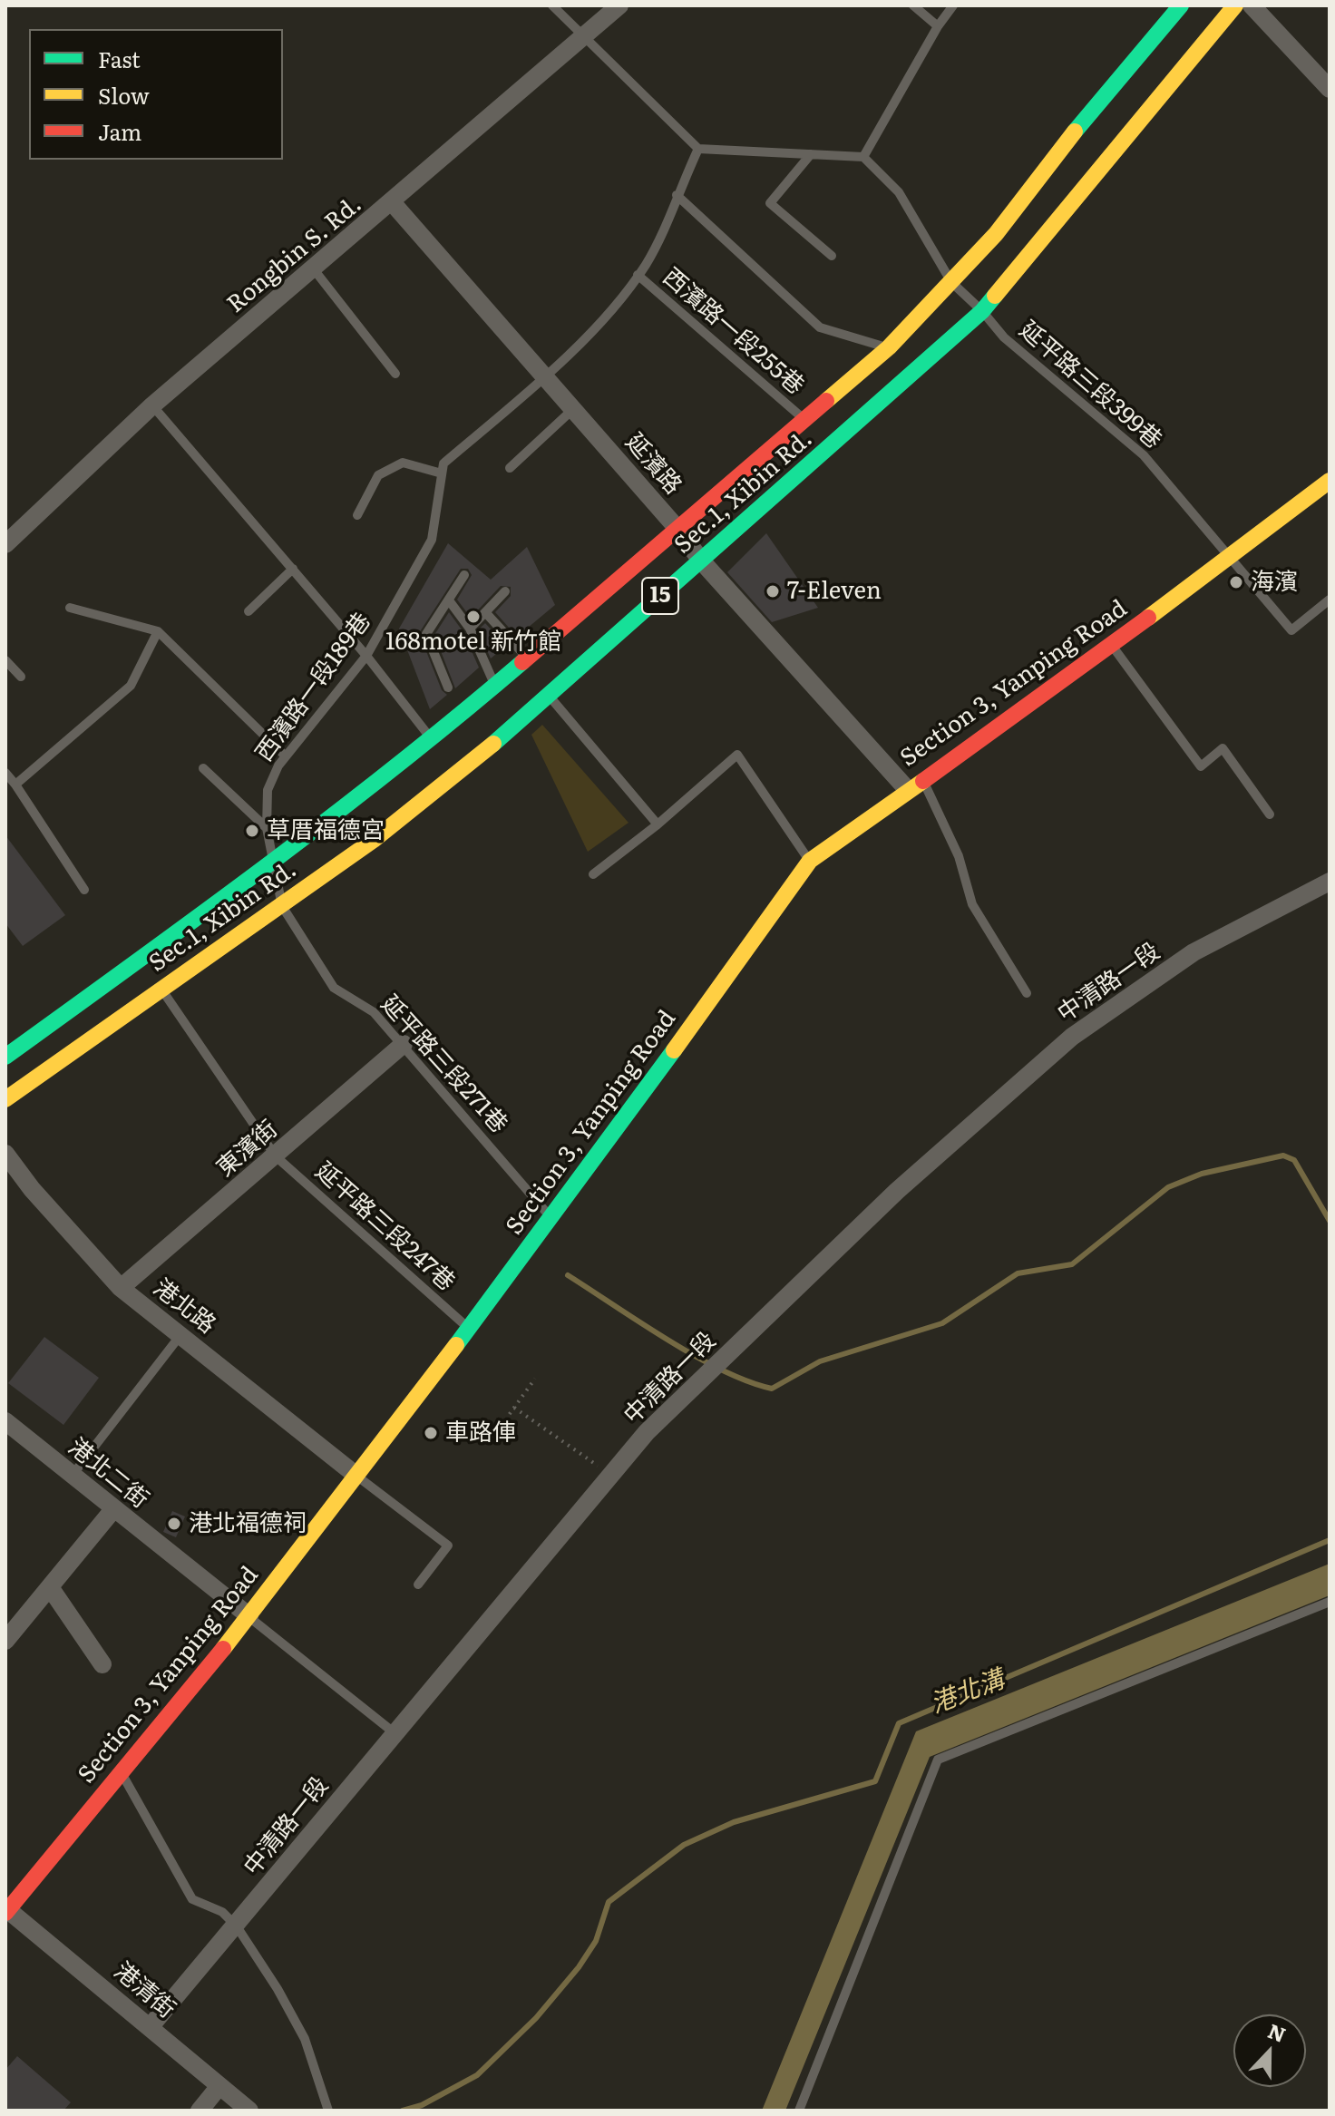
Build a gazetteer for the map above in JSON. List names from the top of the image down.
{
  "streets": {
    "main road": ["Sec.1, Xibin Rd.", "15", "Section 3, Yanping Road"],
    "street": [
      "Rongbin S. Rd.",
      "延濱路",
      "中清路一段",
      "東濱街",
      "港北路",
      "港北二街",
      "港清街"
    ],
    "lane": [
      "西濱路一段255巷",
      "延平路三段399巷",
      "西濱路一段189巷",
      "延平路三段271巷",
      "延平路三段247巷"
    ]
  },
  "crossings": [
    ["Rongbin S. Rd.", "延濱路"],
    ["西濱路一段255巷", "Sec.1, Xibin Rd."],
    ["西濱路一段255巷", "西濱路一段189巷"],
    ["延平路三段399巷", "Sec.1, Xibin Rd."],
    ["延平路三段399巷", "Section 3, Yanping Road"],
    ["延濱路", "Sec.1, Xibin Rd."],
    ["延濱路", "Section 3, Yanping Road"],
    ["延濱路", "西濱路一段189巷"],
    ["Sec.1, Xibin Rd.", "西濱路一段189巷"],
    ["Sec.1, Xibin Rd.", "延平路三段271巷"],
    ["Sec.1, Xibin Rd.", "延平路三段247巷"],
    ["Section 3, Yanping Road", "延平路三段271巷"],
    ["Section 3, Yanping Road", "延平路三段247巷"],
    ["Section 3, Yanping Road", "港北路"],
    ["Section 3, Yanping Road", "港北二街"],
    ["Section 3, Yanping Road", "港清街"],
    ["西濱路一段189巷", "延平路三段271巷"],
    ["中清路一段", "港清街"],
    ["延平路三段271巷", "東濱街"],
    ["東濱街", "延平路三段247巷"],
    ["東濱街", "港北路"]
  ],
  "water": ["港北溝"],
  "places": [
    "海濱",
    "7-Eleven",
    "168motel 新竹館",
    "草厝福德宮",
    "車路俥",
    "港北福德祠"
  ],
  "legend": ["Fast", "Slow", "Jam"],
  "north": "top"
}
